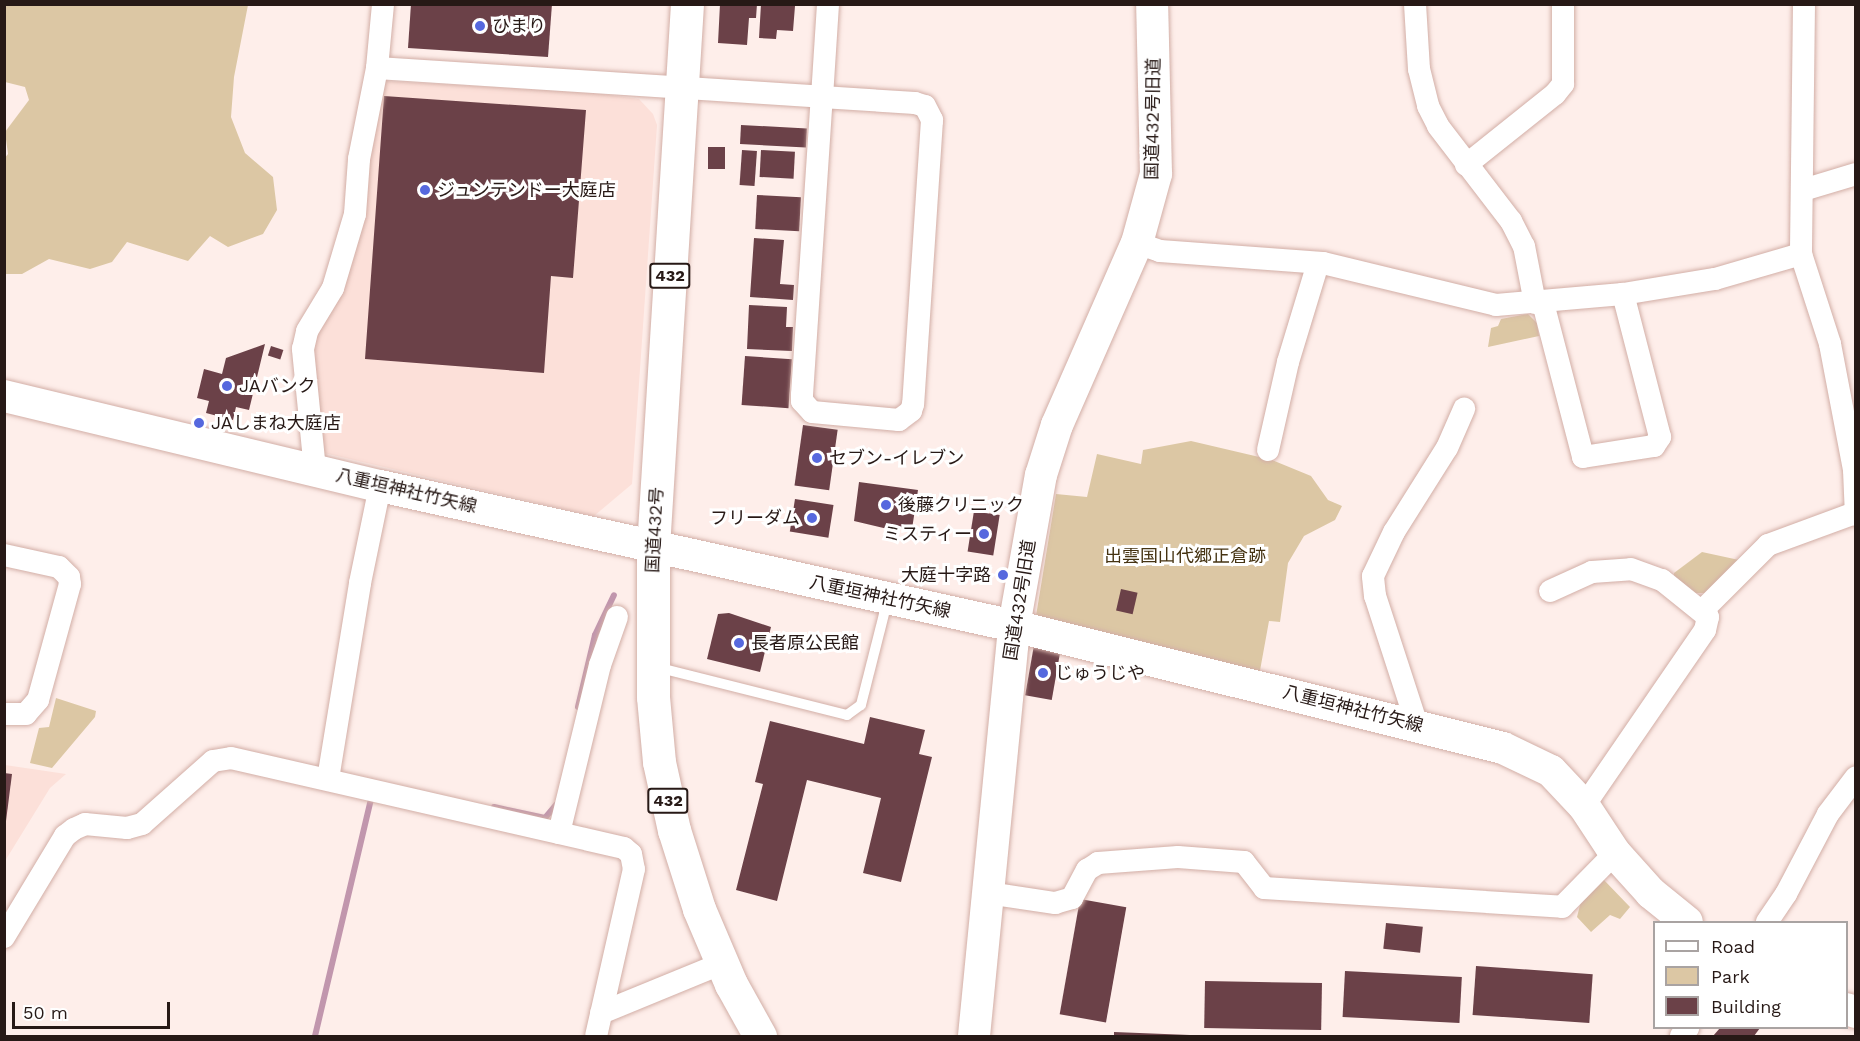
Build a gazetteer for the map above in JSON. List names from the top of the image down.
{
  "streets": {
    "highway": ["432", "国道432号"],
    "main road": ["国道432号旧道", "八重垣神社竹矢線"]
  },
  "crossings": [
    ["国道432号旧道", "八重垣神社竹矢線"],
    ["八重垣神社竹矢線", "国道432号"]
  ],
  "parks": ["出雲国山代郷正倉跡"],
  "places": [
    "ひまり",
    "ジュンテンドー大庭店",
    "JAバンク",
    "JAしまね大庭店",
    "セブン-イレブン",
    "後藤クリニック",
    "フリーダム",
    "ミスティー",
    "大庭十字路",
    "長者原公民館",
    "じゅうじや"
  ],
  "legend": ["Road", "Park", "Building"],
  "scale_bar": "50 m"
}
